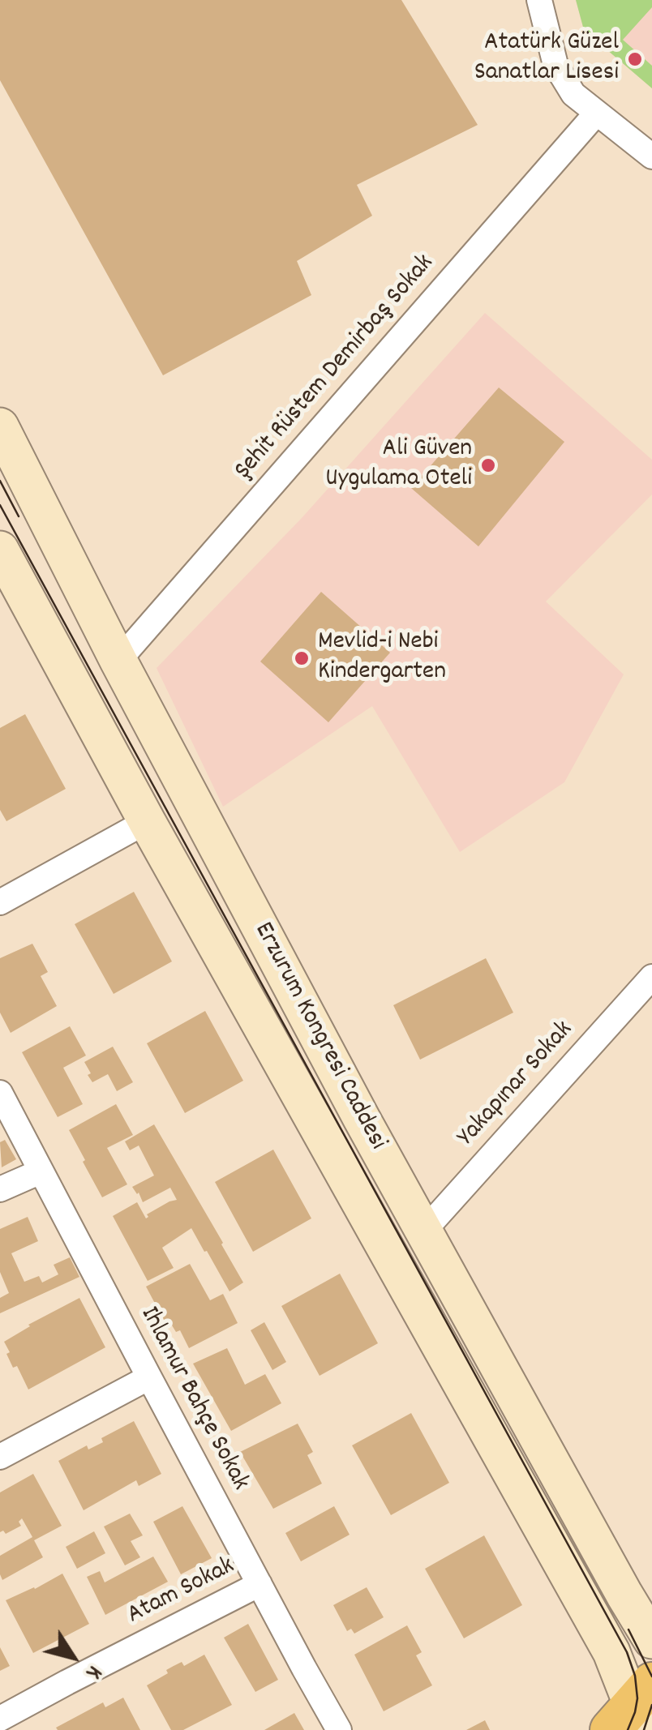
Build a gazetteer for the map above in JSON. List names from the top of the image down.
{
  "streets": {
    "main road": ["Erzurum Kongresi Caddesi"],
    "street": [
      "Şehit Rüstem Demirbaş Sokak",
      "Yakapınar Sokak",
      "Ihlamur Bahçe Sokak",
      "Atam Sokak"
    ]
  },
  "crossings": [
    ["Şehit Rüstem Demirbaş Sokak", "Erzurum Kongresi Caddesi"],
    ["Erzurum Kongresi Caddesi", "Yakapınar Sokak"],
    ["Ihlamur Bahçe Sokak", "Atam Sokak"]
  ],
  "places": ["Atatürk Güzel Sanatlar Lisesi", "Ali Güven Uygulama Oteli", "Mevlid-i Nebi Kindergarten"],
  "north": "bottom right"
}
